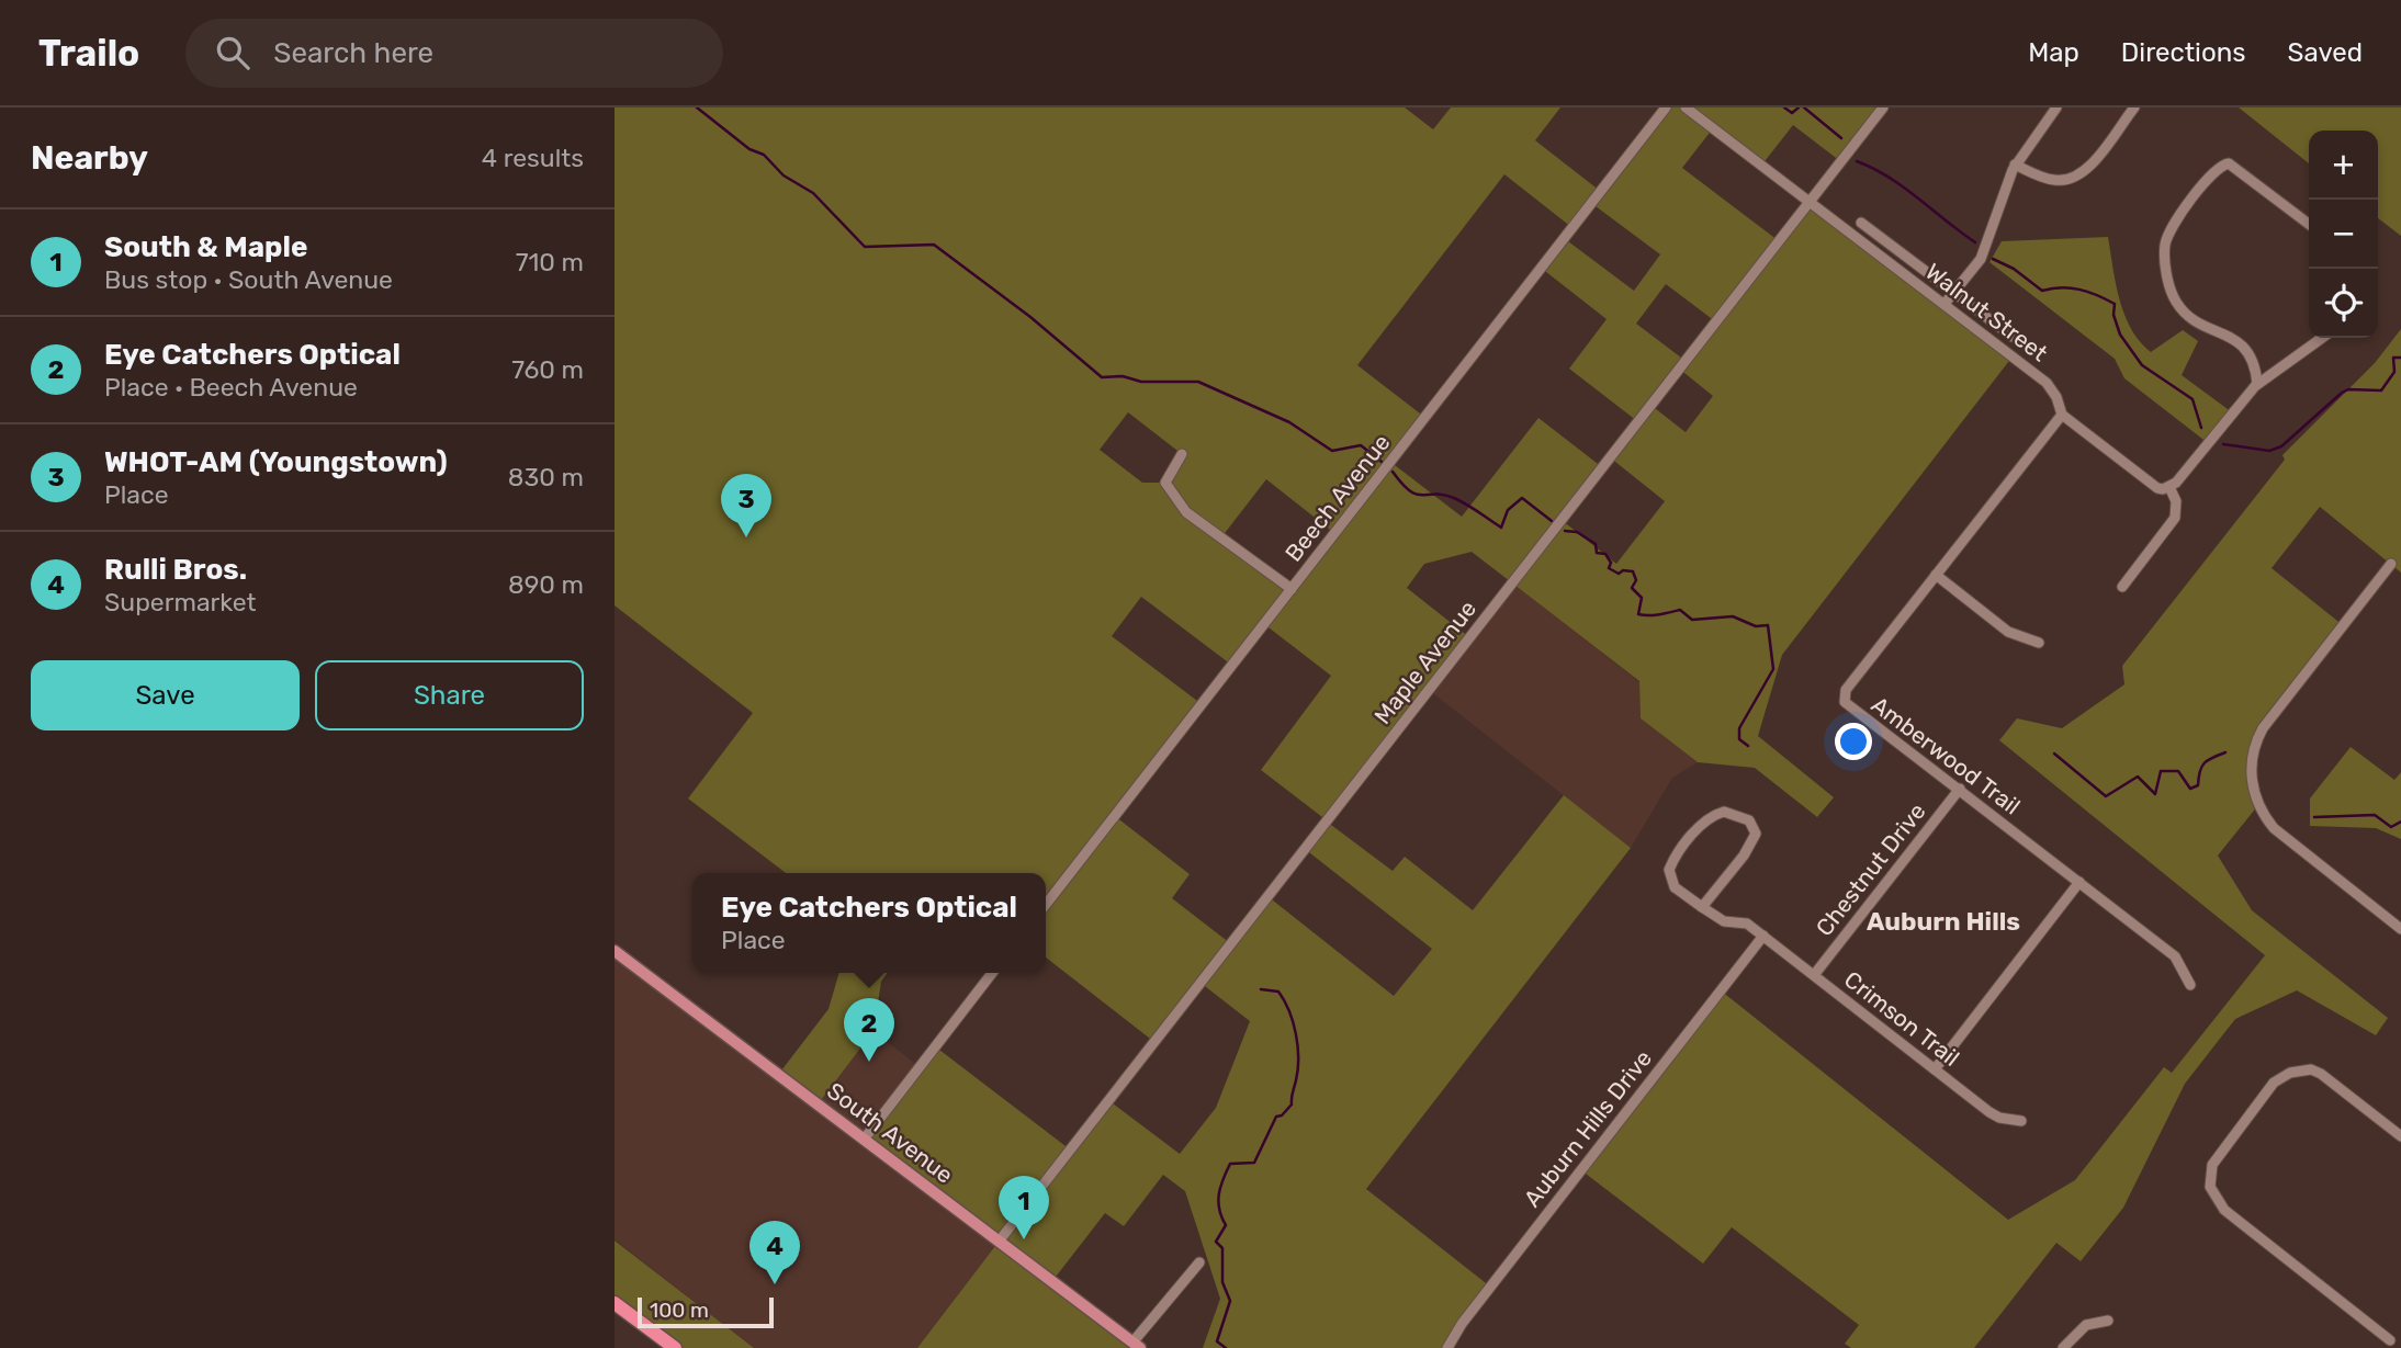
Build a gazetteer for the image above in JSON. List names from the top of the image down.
{
  "streets": {
    "main road": ["South Avenue"],
    "street": [
      "Walnut Street",
      "Beech Avenue",
      "Maple Avenue",
      "Amberwood Trail",
      "Chestnut Drive",
      "Crimson Trail",
      "Auburn Hills Drive"
    ]
  },
  "crossings": [
    ["Walnut Street", "Maple Avenue"],
    ["Walnut Street", "Amberwood Trail"],
    ["Maple Avenue", "South Avenue"],
    ["Amberwood Trail", "Chestnut Drive"],
    ["Chestnut Drive", "Crimson Trail"],
    ["Crimson Trail", "Auburn Hills Drive"]
  ],
  "districts": ["Auburn Hills"],
  "scale_bar": "100 m",
  "page": {
    "header": "Trailo",
    "search": "Search here",
    "nav": ["Map", "Directions", "Saved"],
    "heading": ["Nearby", "4 results"],
    "map_buttons": ["+", "−"],
    "list": [
      {
        "mark": "1",
        "name": "South & Maple",
        "note": "Bus stop · South Avenue",
        "value": "710 m"
      },
      {
        "mark": "2",
        "name": "Eye Catchers Optical",
        "note": "Place · Beech Avenue",
        "value": "760 m"
      },
      {
        "mark": "3",
        "name": "WHOT-AM (Youngstown)",
        "note": "Place",
        "value": "830 m"
      },
      {
        "mark": "4",
        "name": "Rulli Bros.",
        "note": "Supermarket",
        "value": "890 m"
      }
    ],
    "pins": [
      "3",
      "2",
      "1",
      "4"
    ],
    "buttons": ["Save", "Share"],
    "popup": ["Eye Catchers Optical", "Place"],
    "scale": "100 m"
  }
}
